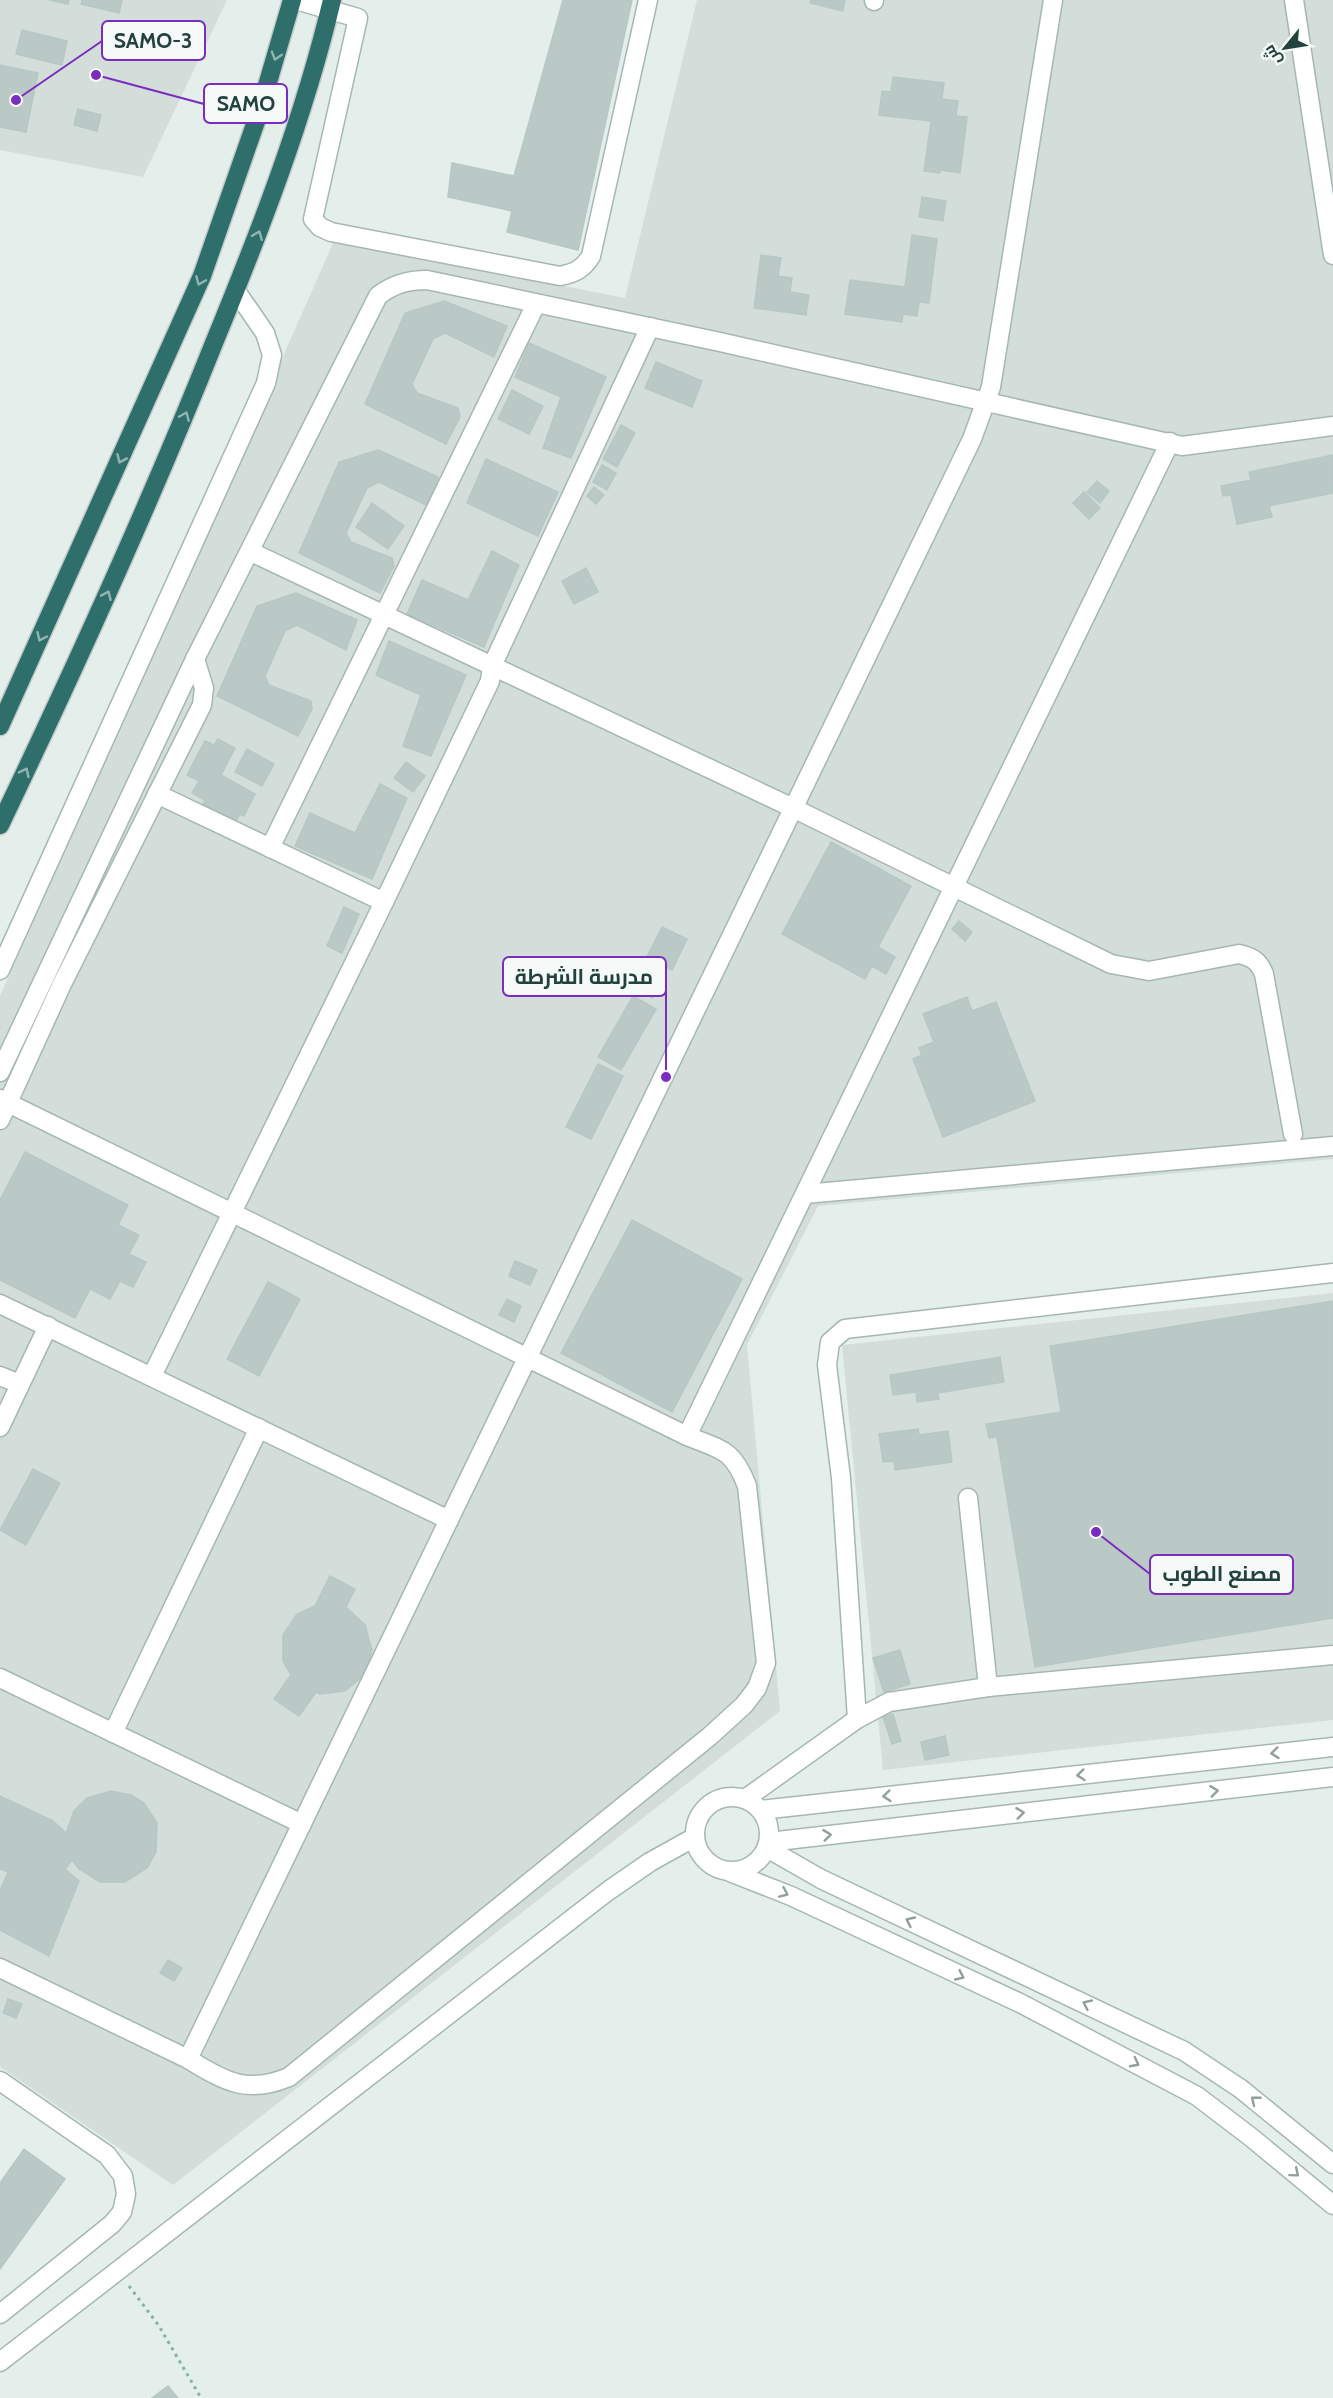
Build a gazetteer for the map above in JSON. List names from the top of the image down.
{
  "places": [
    "SAMO",
    "SAMO-3",
    "مدرسة الشرطة",
    "مصنع الطوب"
  ],
  "north": "bottom left"
}
